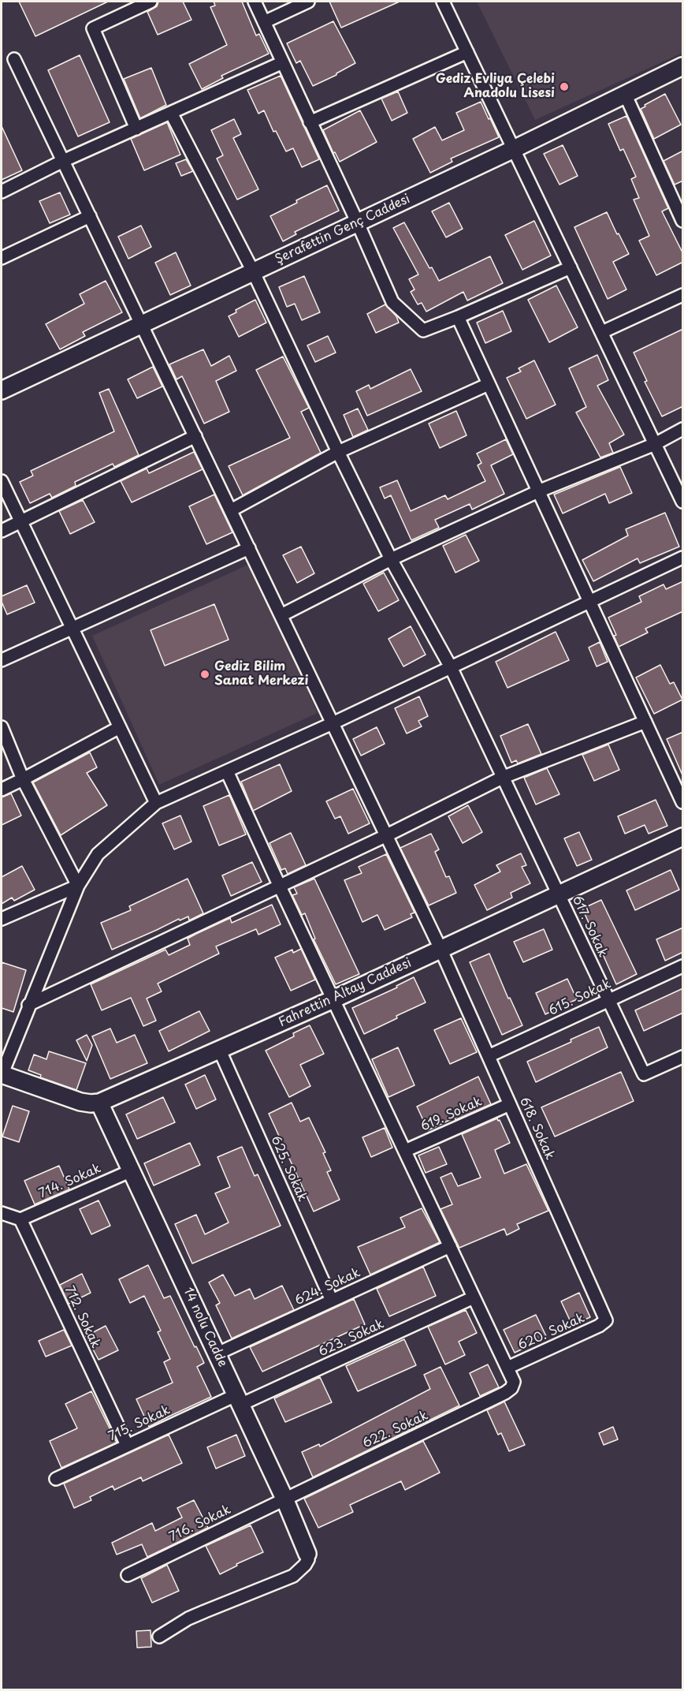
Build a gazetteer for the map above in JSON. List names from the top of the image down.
{
  "streets": {
    "street": [
      "Şerafettin Genç Caddesi",
      "617. Sokak",
      "Fahrettin Altay Caddesi",
      "615. Sokak",
      "619. Sokak",
      "618. Sokak",
      "625. Sokak",
      "714. Sokak",
      "624. Sokak",
      "712. Sokak",
      "14 nolu Cadde",
      "620. Sokak",
      "623. Sokak",
      "715. Sokak",
      "622. Sokak",
      "716. Sokak"
    ]
  },
  "crossings": [
    ["Şerafettin Genç Caddesi", "617. Sokak"],
    ["Şerafettin Genç Caddesi", "618. Sokak"],
    ["617. Sokak", "Fahrettin Altay Caddesi"],
    ["617. Sokak", "615. Sokak"],
    ["Fahrettin Altay Caddesi", "618. Sokak"],
    ["Fahrettin Altay Caddesi", "625. Sokak"],
    ["Fahrettin Altay Caddesi", "14 nolu Cadde"],
    ["615. Sokak", "618. Sokak"],
    ["619. Sokak", "618. Sokak"],
    ["618. Sokak", "620. Sokak"],
    ["625. Sokak", "624. Sokak"],
    ["714. Sokak", "712. Sokak"],
    ["714. Sokak", "14 nolu Cadde"],
    ["624. Sokak", "14 nolu Cadde"],
    ["712. Sokak", "715. Sokak"],
    ["14 nolu Cadde", "623. Sokak"],
    ["14 nolu Cadde", "715. Sokak"],
    ["14 nolu Cadde", "622. Sokak"],
    ["14 nolu Cadde", "716. Sokak"],
    ["620. Sokak", "622. Sokak"],
    ["623. Sokak", "715. Sokak"],
    ["622. Sokak", "716. Sokak"]
  ],
  "places": ["Gediz Evliya Çelebi Anadolu Lisesi", "Gediz Bilim Sanat Merkezi"]
}
